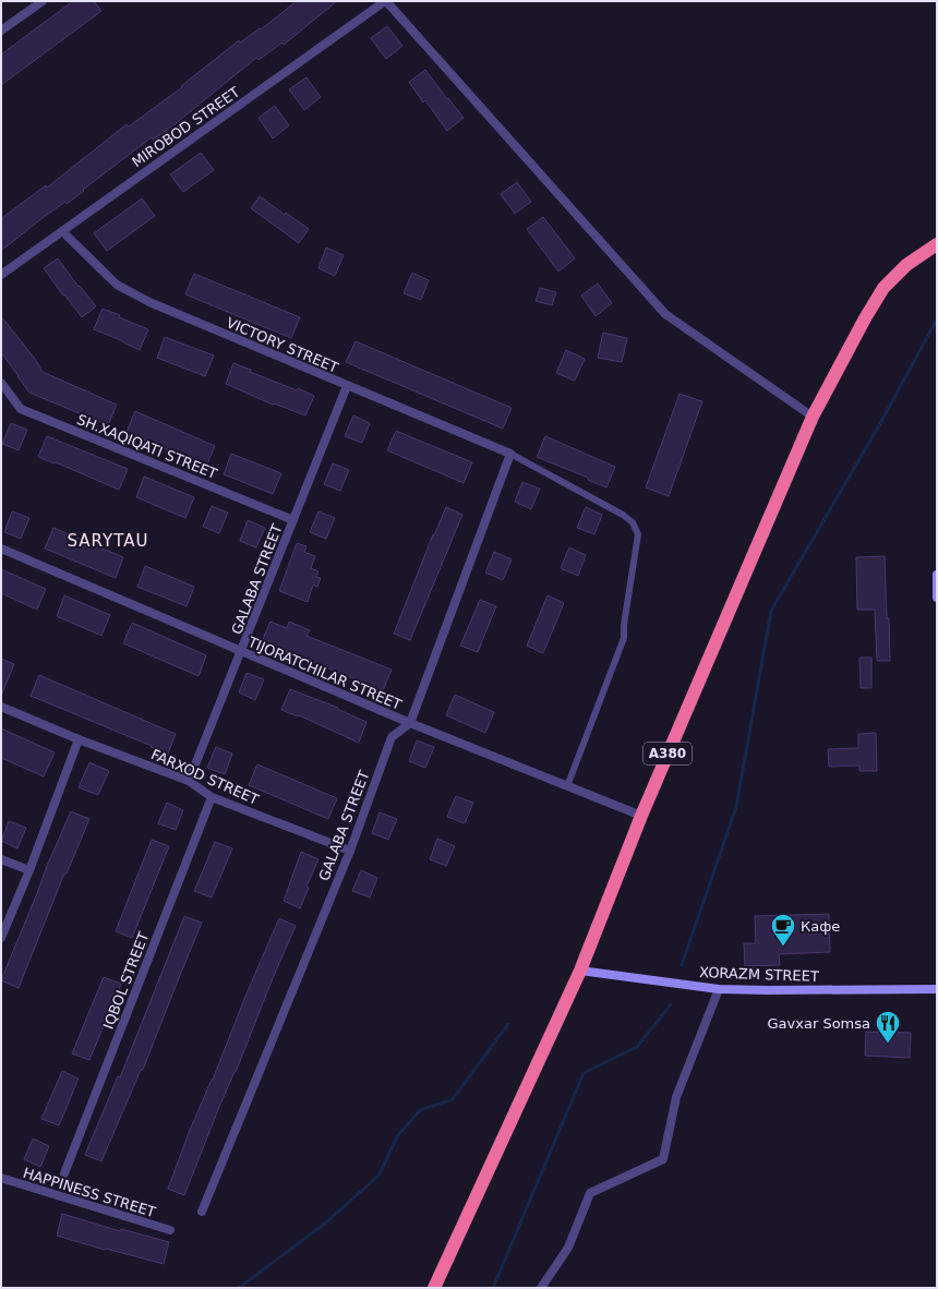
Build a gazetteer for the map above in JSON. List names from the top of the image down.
{
  "streets": {
    "highway": ["A380"],
    "street": [
      "MIROBOD STREET",
      "VICTORY STREET",
      "SH.XAQIQATI STREET",
      "GALABA STREET",
      "TIJORATCHILAR STREET",
      "FARXOD STREET",
      "XORAZM STREET",
      "IQBOL STREET",
      "HAPPINESS STREET"
    ]
  },
  "crossings": [
    ["MIROBOD STREET", "VICTORY STREET"],
    ["VICTORY STREET", "GALABA STREET"],
    ["SH.XAQIQATI STREET", "GALABA STREET"],
    ["GALABA STREET", "TIJORATCHILAR STREET"],
    ["GALABA STREET", "FARXOD STREET"],
    ["TIJORATCHILAR STREET", "A380"],
    ["A380", "XORAZM STREET"],
    ["FARXOD STREET", "IQBOL STREET"]
  ],
  "districts": ["SARYTAU"],
  "places": {
    "cafe": ["Кафе"],
    "restaurant": ["Gavxar Somsa"]
  }
}
